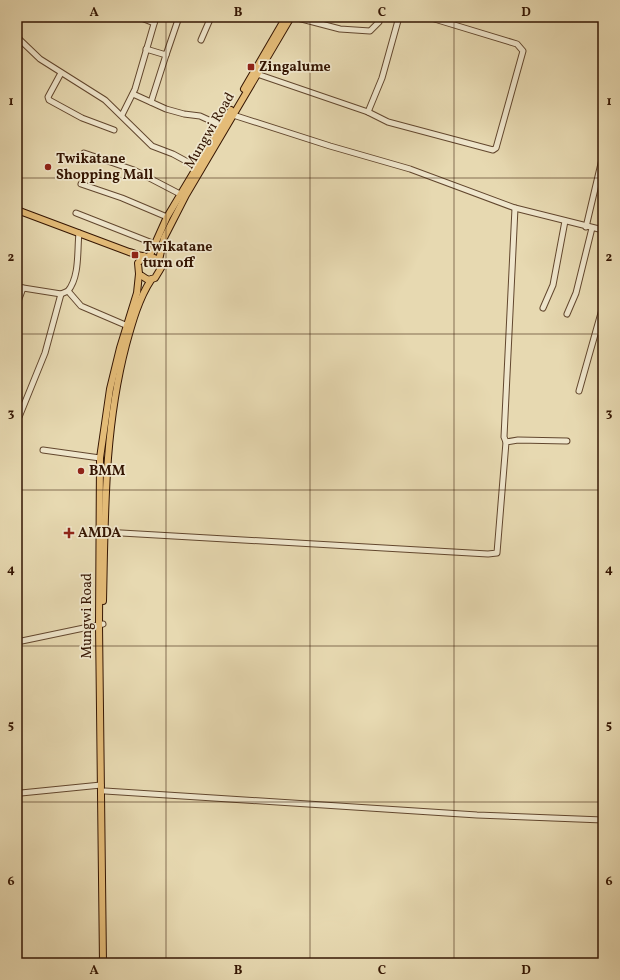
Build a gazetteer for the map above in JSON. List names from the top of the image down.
{
  "streets": {
    "main road": ["Mungwi Road"]
  },
  "places": {
    "transit": ["Zingalume", "Twikatane turn off"],
    "other": ["Twikatane Shopping Mall", "BMM"],
    "health": ["AMDA"]
  },
  "grid": {
    "columns": [
      "A",
      "B",
      "C",
      "D"
    ],
    "rows": [
      "1",
      "2",
      "3",
      "4",
      "5",
      "6"
    ]
  }
}
